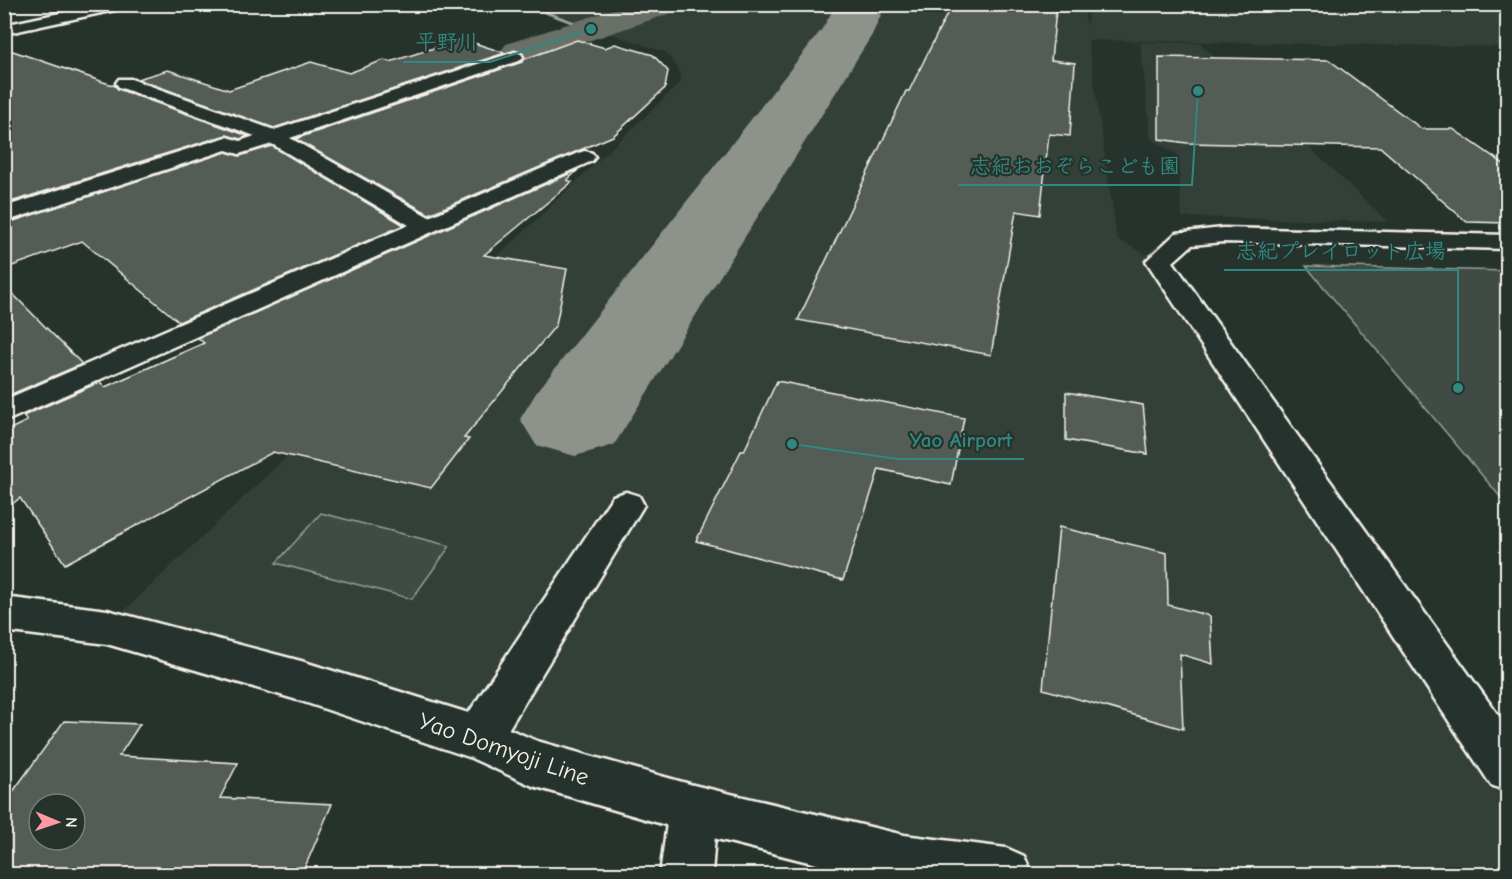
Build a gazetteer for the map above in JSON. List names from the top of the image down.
{
  "streets": {
    "street": ["Yao Domyoji Line"]
  },
  "places": [
    "平野川",
    "志紀おおぞらこども園",
    "志紀プレイロット広場",
    "Yao Airport"
  ],
  "north": "right"
}
